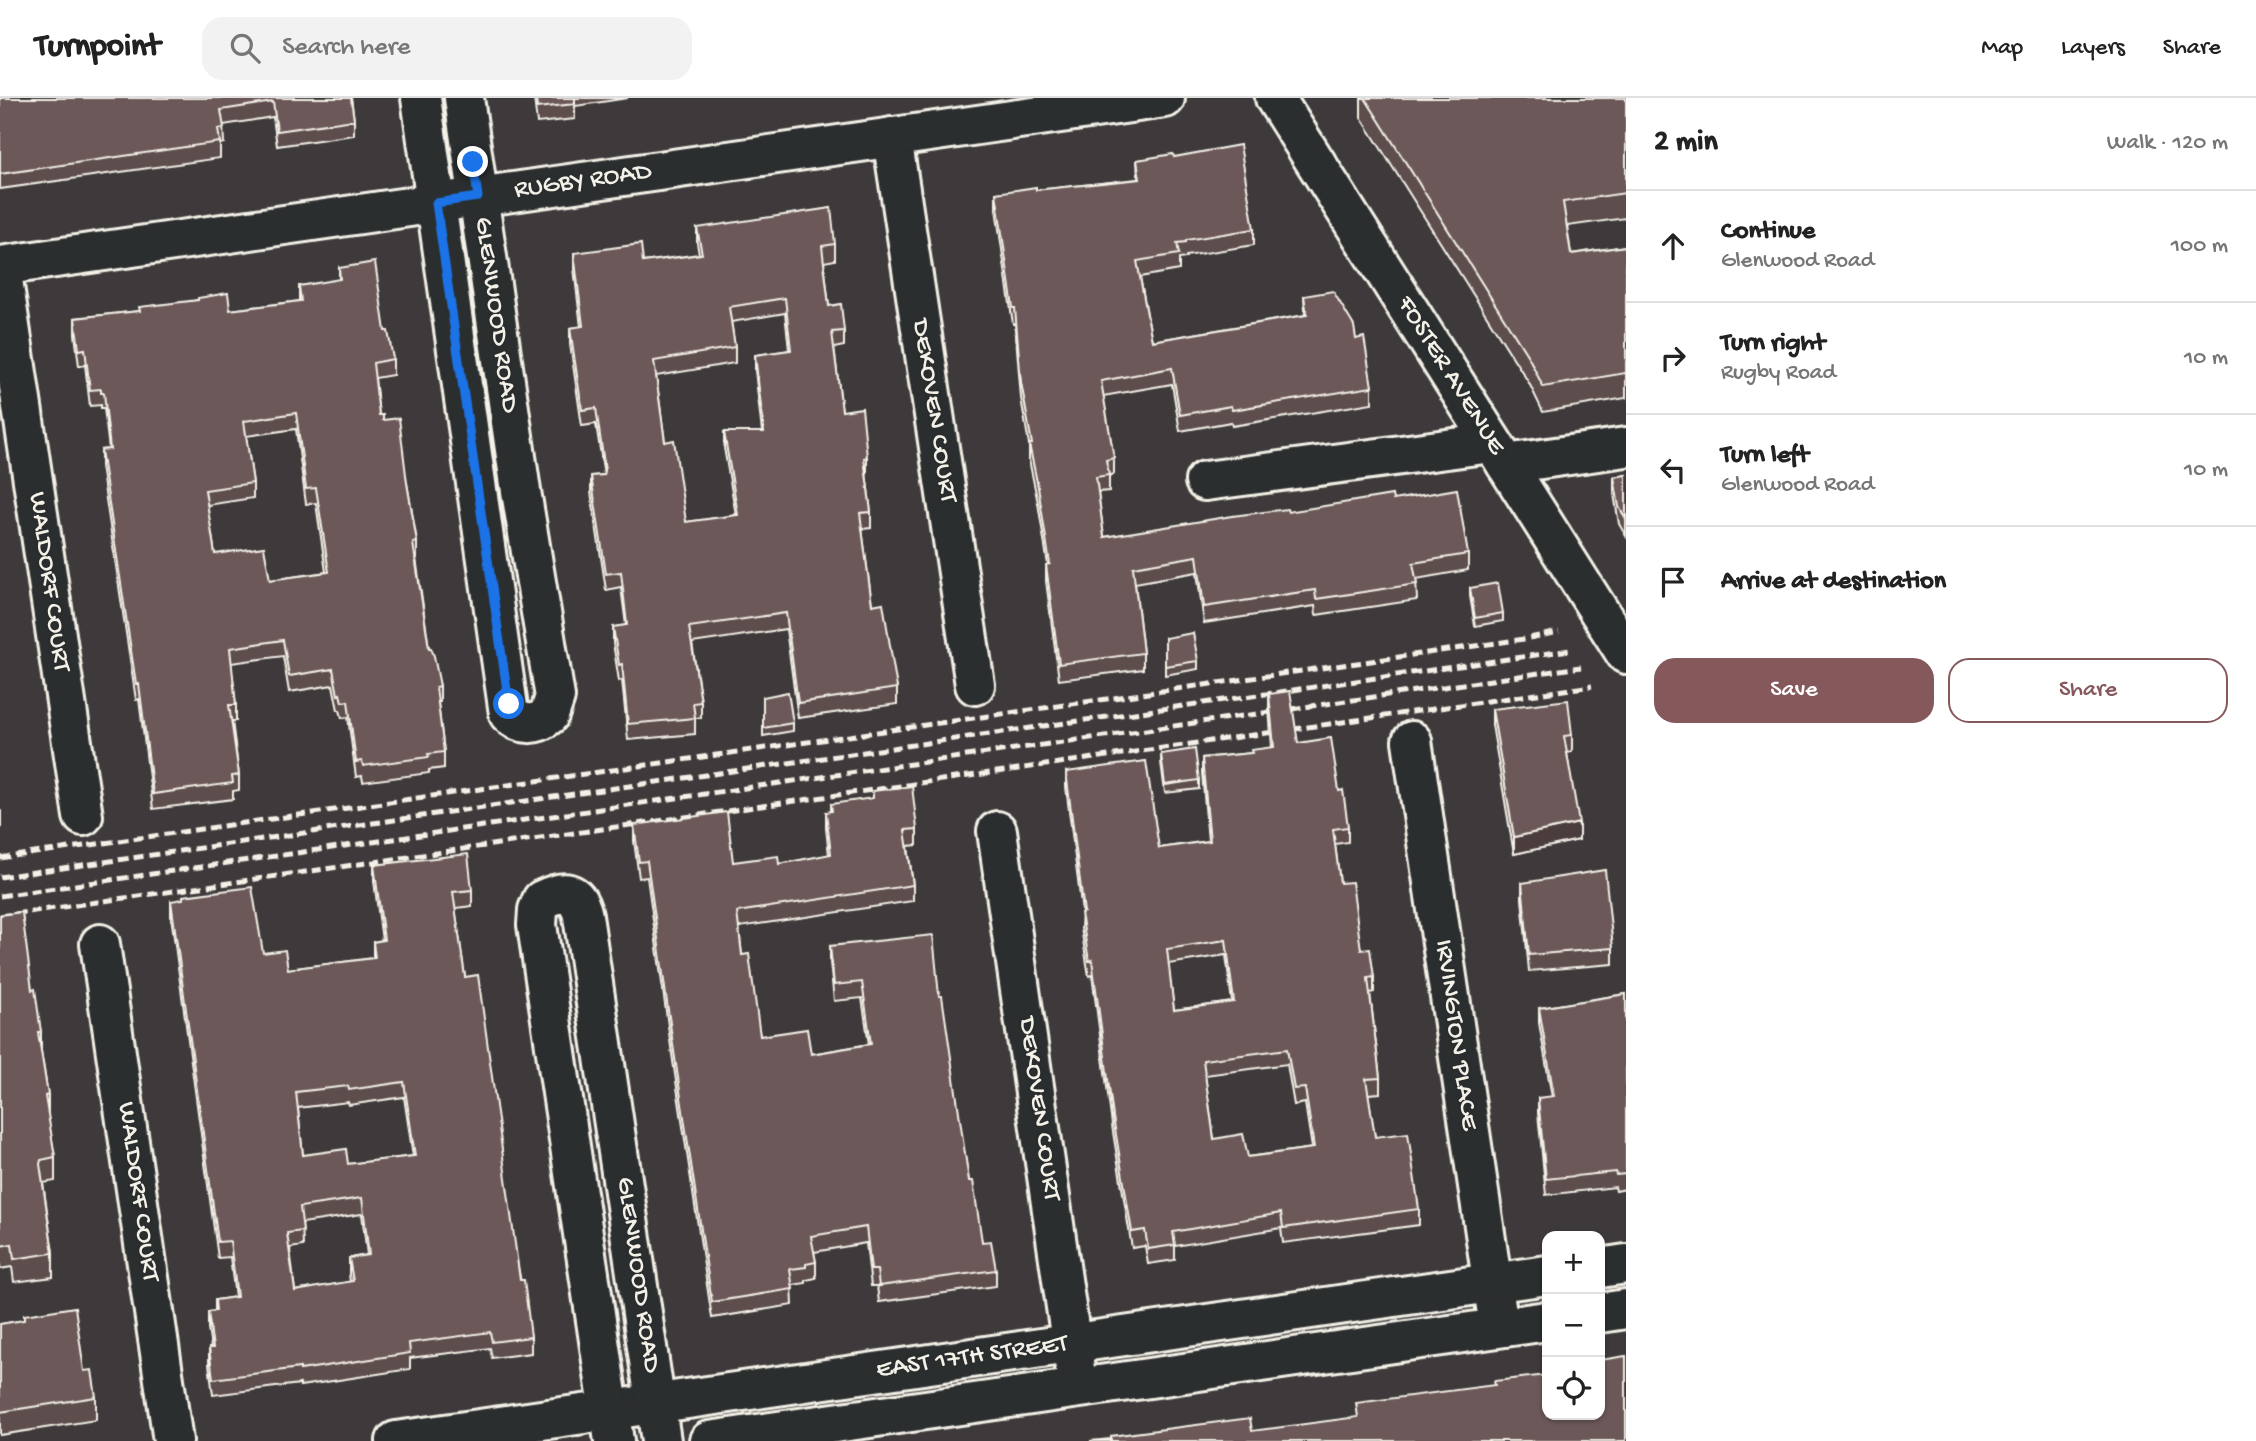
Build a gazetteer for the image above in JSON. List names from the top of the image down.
{
  "streets": {
    "street": [
      "RUGBY ROAD",
      "GLENWOOD ROAD",
      "FOSTER AVENUE",
      "DEKOVEN COURT",
      "WALDORF COURT",
      "IRVINGTON PLACE",
      "EAST 17TH STREET"
    ]
  },
  "crossings": [
    ["RUGBY ROAD", "GLENWOOD ROAD"],
    ["RUGBY ROAD", "DEKOVEN COURT"],
    ["RUGBY ROAD", "WALDORF COURT"],
    ["GLENWOOD ROAD", "EAST 17TH STREET"],
    ["DEKOVEN COURT", "EAST 17TH STREET"],
    ["IRVINGTON PLACE", "EAST 17TH STREET"]
  ],
  "page": {
    "header": "Turnpoint",
    "search": "Search here",
    "nav": ["Map", "Layers", "Share"],
    "heading": ["2 min", "Walk · 120 m"],
    "list": [
      ["Continue", "Glenwood Road", "100 m"],
      ["Turn right", "Rugby Road", "10 m"],
      ["Turn left", "Glenwood Road", "10 m"],
      "Arrive at destination"
    ],
    "buttons": ["Save", "Share"],
    "map_buttons": ["+", "−"]
  }
}
